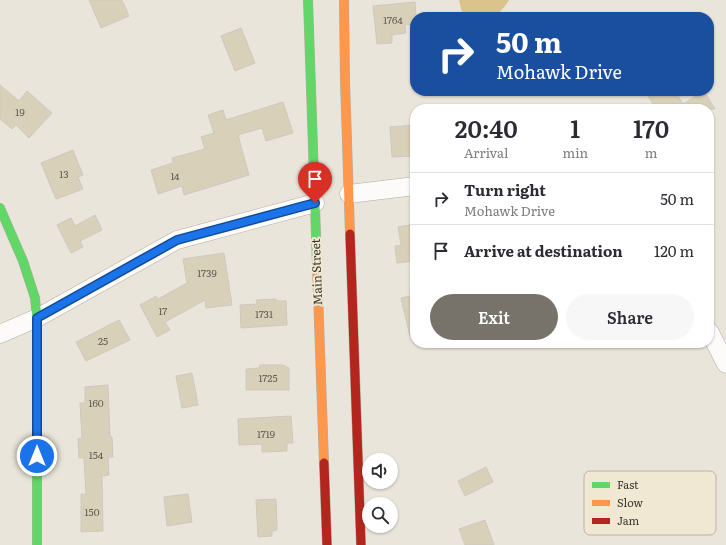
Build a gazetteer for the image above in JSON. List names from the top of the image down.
{
  "streets": {
    "main road": ["Main Street"]
  },
  "house_numbers": [
    "1764",
    "19",
    "13",
    "14",
    "1739",
    "17",
    "1731",
    "25",
    "1725",
    "160",
    "1719",
    "154",
    "150"
  ],
  "legend": ["Fast", "Slow", "Jam"],
  "page": {
    "turn": ["50 m", "Mohawk Drive"],
    "eta": [
      "20:40",
      "Arrival",
      "1",
      "min",
      "170",
      "m"
    ],
    "list": [
      {
        "name": "Turn right",
        "note": "Mohawk Drive",
        "value": "50 m"
      },
      {
        "name": "Arrive at destination",
        "value": "120 m"
      }
    ],
    "buttons": ["Exit", "Share"]
  }
}
